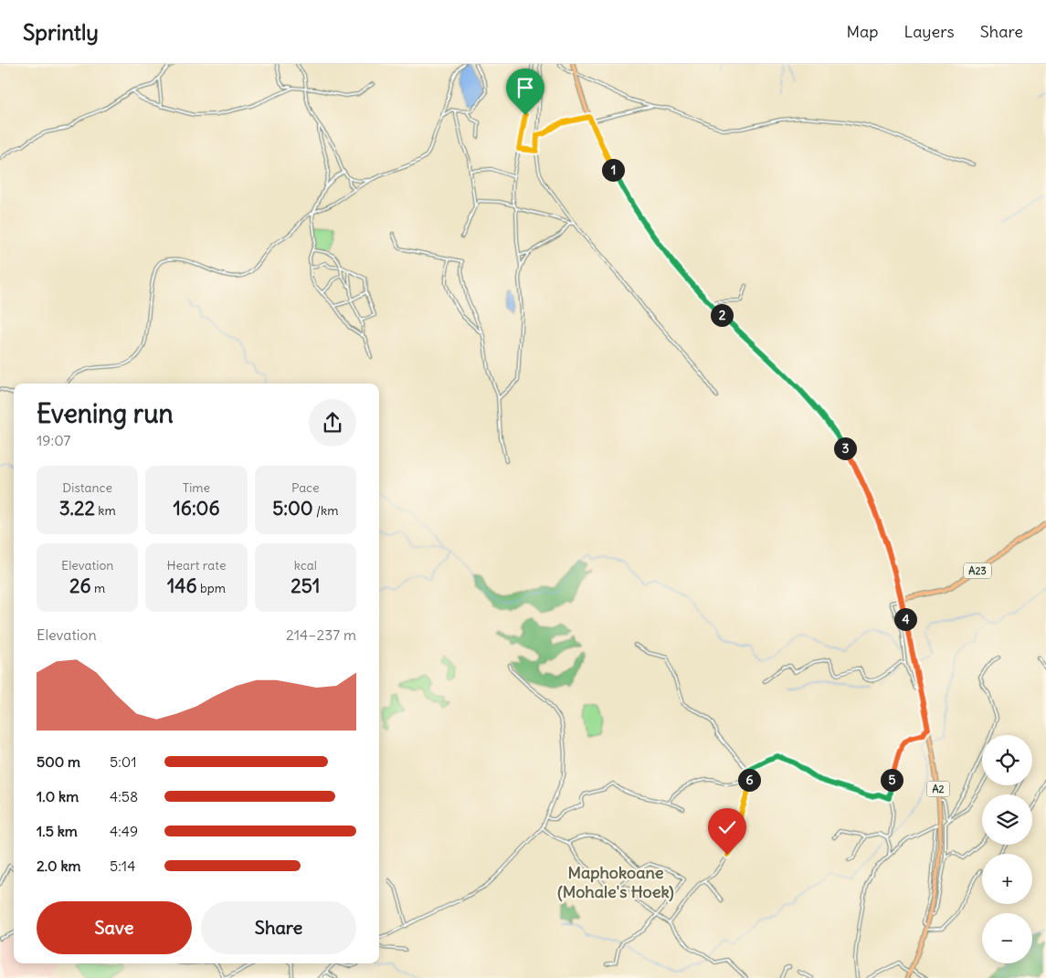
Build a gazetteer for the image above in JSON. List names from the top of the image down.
{
  "streets": {
    "main road": ["A23", "A2"]
  },
  "crossings": [
    ["A23", "A2"]
  ],
  "districts": ["Maphokoane (Mohale's Hoek)"],
  "page": {
    "header": "Sprintly",
    "nav": ["Map", "Layers", "Share"],
    "pins": [
      "1",
      "2",
      "3",
      "4",
      "5",
      "6"
    ],
    "heading": ["Evening run", "19:07"],
    "stats": [
      ["Distance", "3.22 km"],
      ["Time", "16:06"],
      ["Pace", "5:00 /km"],
      ["Elevation", "26 m"],
      ["Heart rate", "146 bpm"],
      ["kcal", "251"]
    ],
    "chart": ["Elevation", "214–237 m"],
    "map_buttons": ["+", "−"],
    "list": [
      {
        "name": "500 m",
        "note": "5:01"
      },
      {
        "name": "1.0 km",
        "note": "4:58"
      },
      {
        "name": "1.5 km",
        "note": "4:49"
      },
      {
        "name": "2.0 km",
        "note": "5:14"
      }
    ],
    "buttons": ["Save", "Share"]
  }
}
